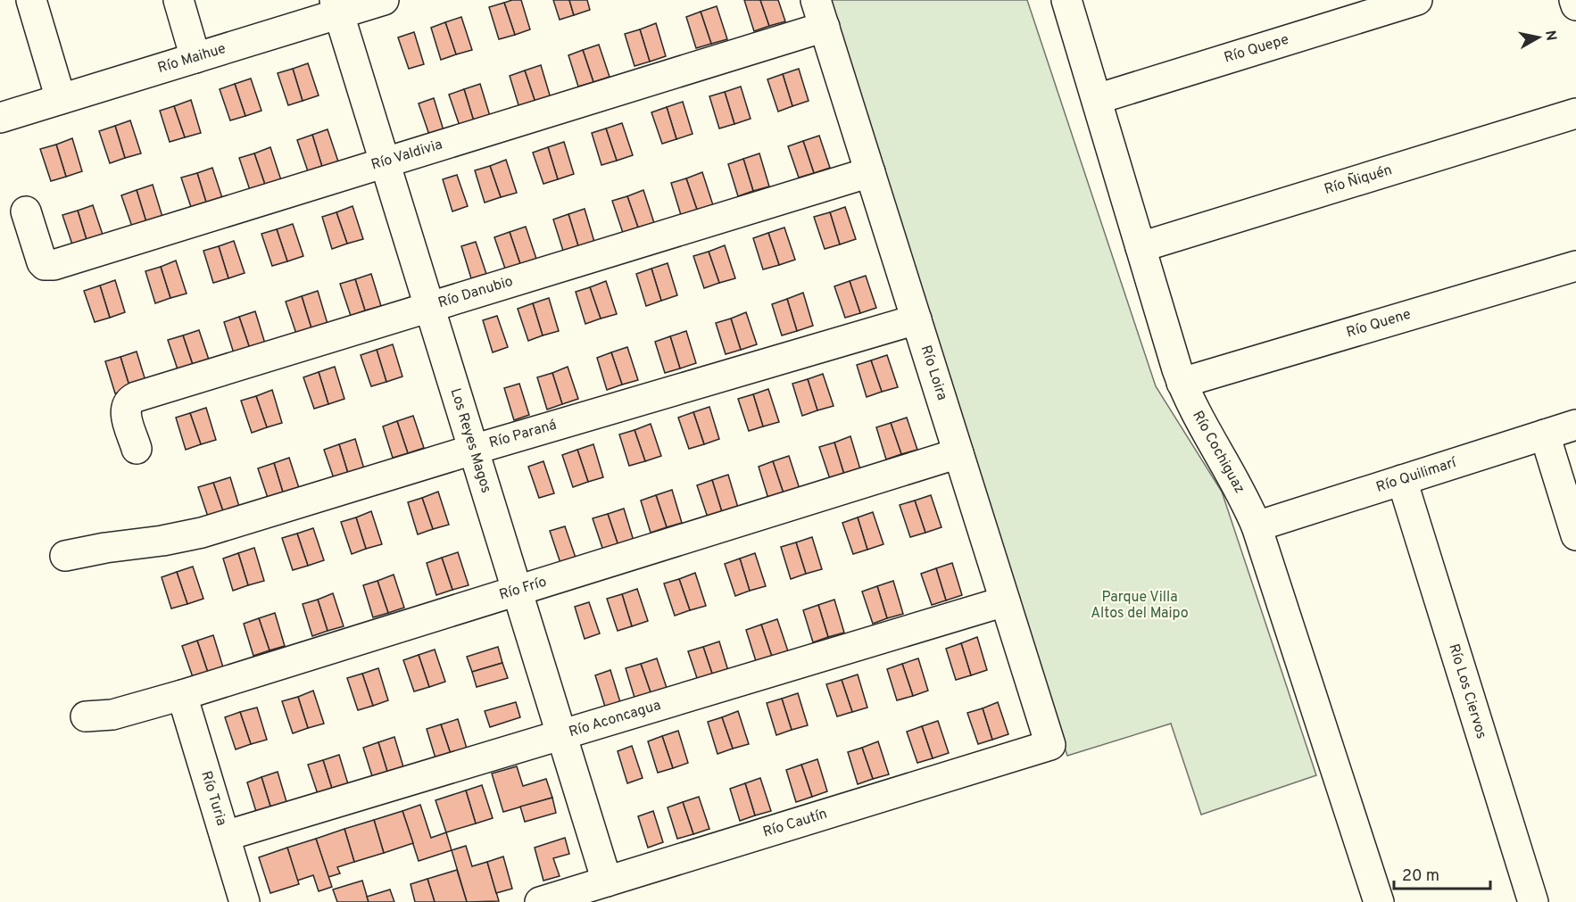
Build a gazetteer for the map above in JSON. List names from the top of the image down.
{
  "streets": {
    "street": [
      "Río Quepe",
      "Río Maihue",
      "Río Valdivia",
      "Río Ñiquén",
      "Río Danubio",
      "Río Quene",
      "Río Loira",
      "Río Paraná",
      "Los Reyes Magos",
      "Río Cochiguaz",
      "Río Quilimarí",
      "Río Frío",
      "Río Los Ciervos",
      "Río Aconcagua",
      "Río Turia",
      "Río Cautín"
    ]
  },
  "crossings": [
    ["Río Quepe", "Río Cochiguaz"],
    ["Río Maihue", "Los Reyes Magos"],
    ["Río Valdivia", "Río Loira"],
    ["Río Valdivia", "Los Reyes Magos"],
    ["Río Ñiquén", "Río Cochiguaz"],
    ["Río Danubio", "Río Loira"],
    ["Río Danubio", "Los Reyes Magos"],
    ["Río Quene", "Río Cochiguaz"],
    ["Río Loira", "Río Paraná"],
    ["Río Loira", "Río Frío"],
    ["Río Loira", "Río Aconcagua"],
    ["Río Loira", "Río Cautín"],
    ["Río Paraná", "Los Reyes Magos"],
    ["Los Reyes Magos", "Río Frío"],
    ["Los Reyes Magos", "Río Aconcagua"],
    ["Los Reyes Magos", "Río Cautín"],
    ["Río Cochiguaz", "Río Quilimarí"],
    ["Río Quilimarí", "Río Los Ciervos"],
    ["Río Frío", "Río Turia"],
    ["Río Aconcagua", "Río Turia"]
  ],
  "parks": ["Parque Villa Altos del Maipo"],
  "scale_bar": "20 m",
  "north": "right"
}
